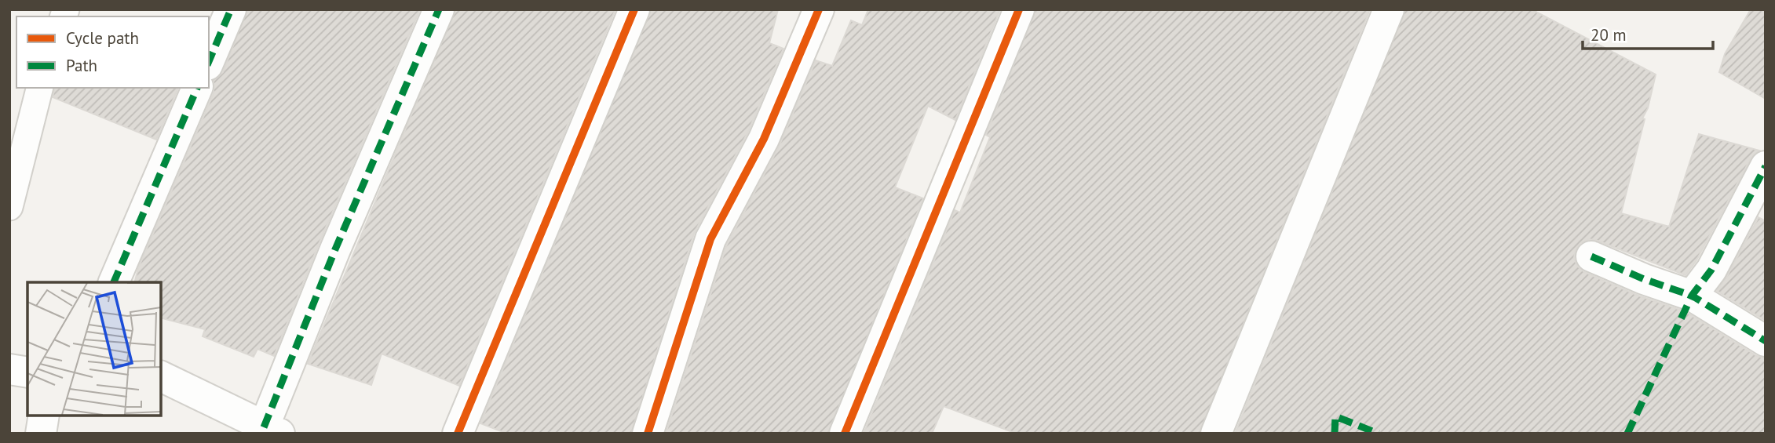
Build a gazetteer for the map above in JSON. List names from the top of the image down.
{
  "legend": ["Cycle path", "Path"],
  "scale_bar": "20 m"
}
